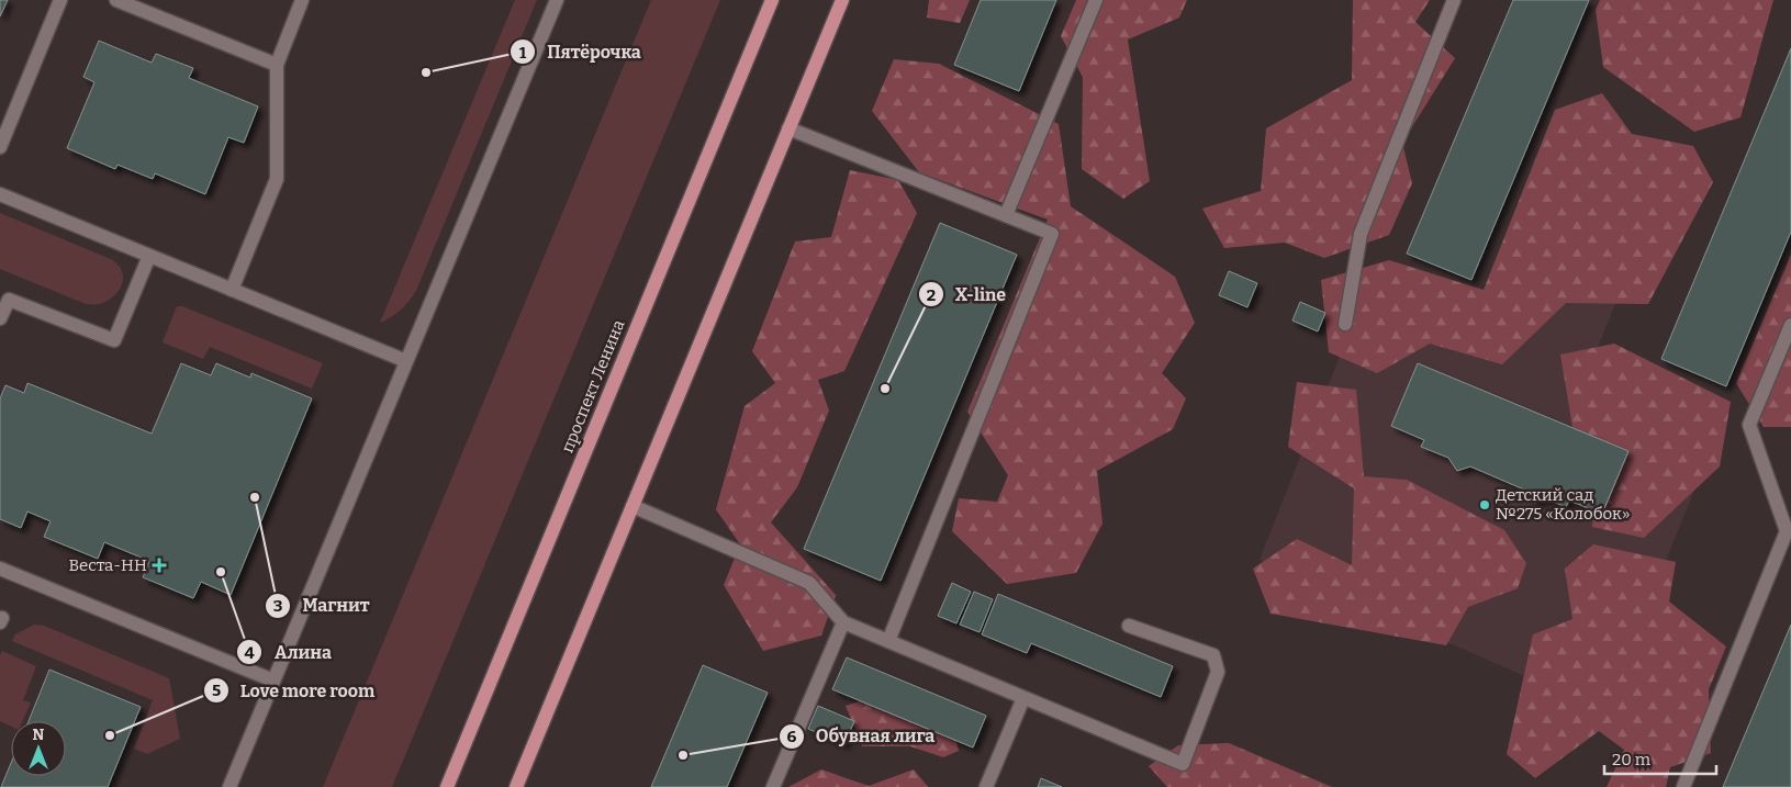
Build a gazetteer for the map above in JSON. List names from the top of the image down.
{
  "streets": {
    "main road": ["проспект Ленина"]
  },
  "places": {
    "other": [
      "Пятёрочка",
      "X-line",
      "Магнит",
      "Детский сад №275 «Колобок»",
      "Алина",
      "Love more room",
      "Обувная лига"
    ],
    "health": ["Веста-НН"]
  },
  "scale_bar": "20 m",
  "north": "top"
}
